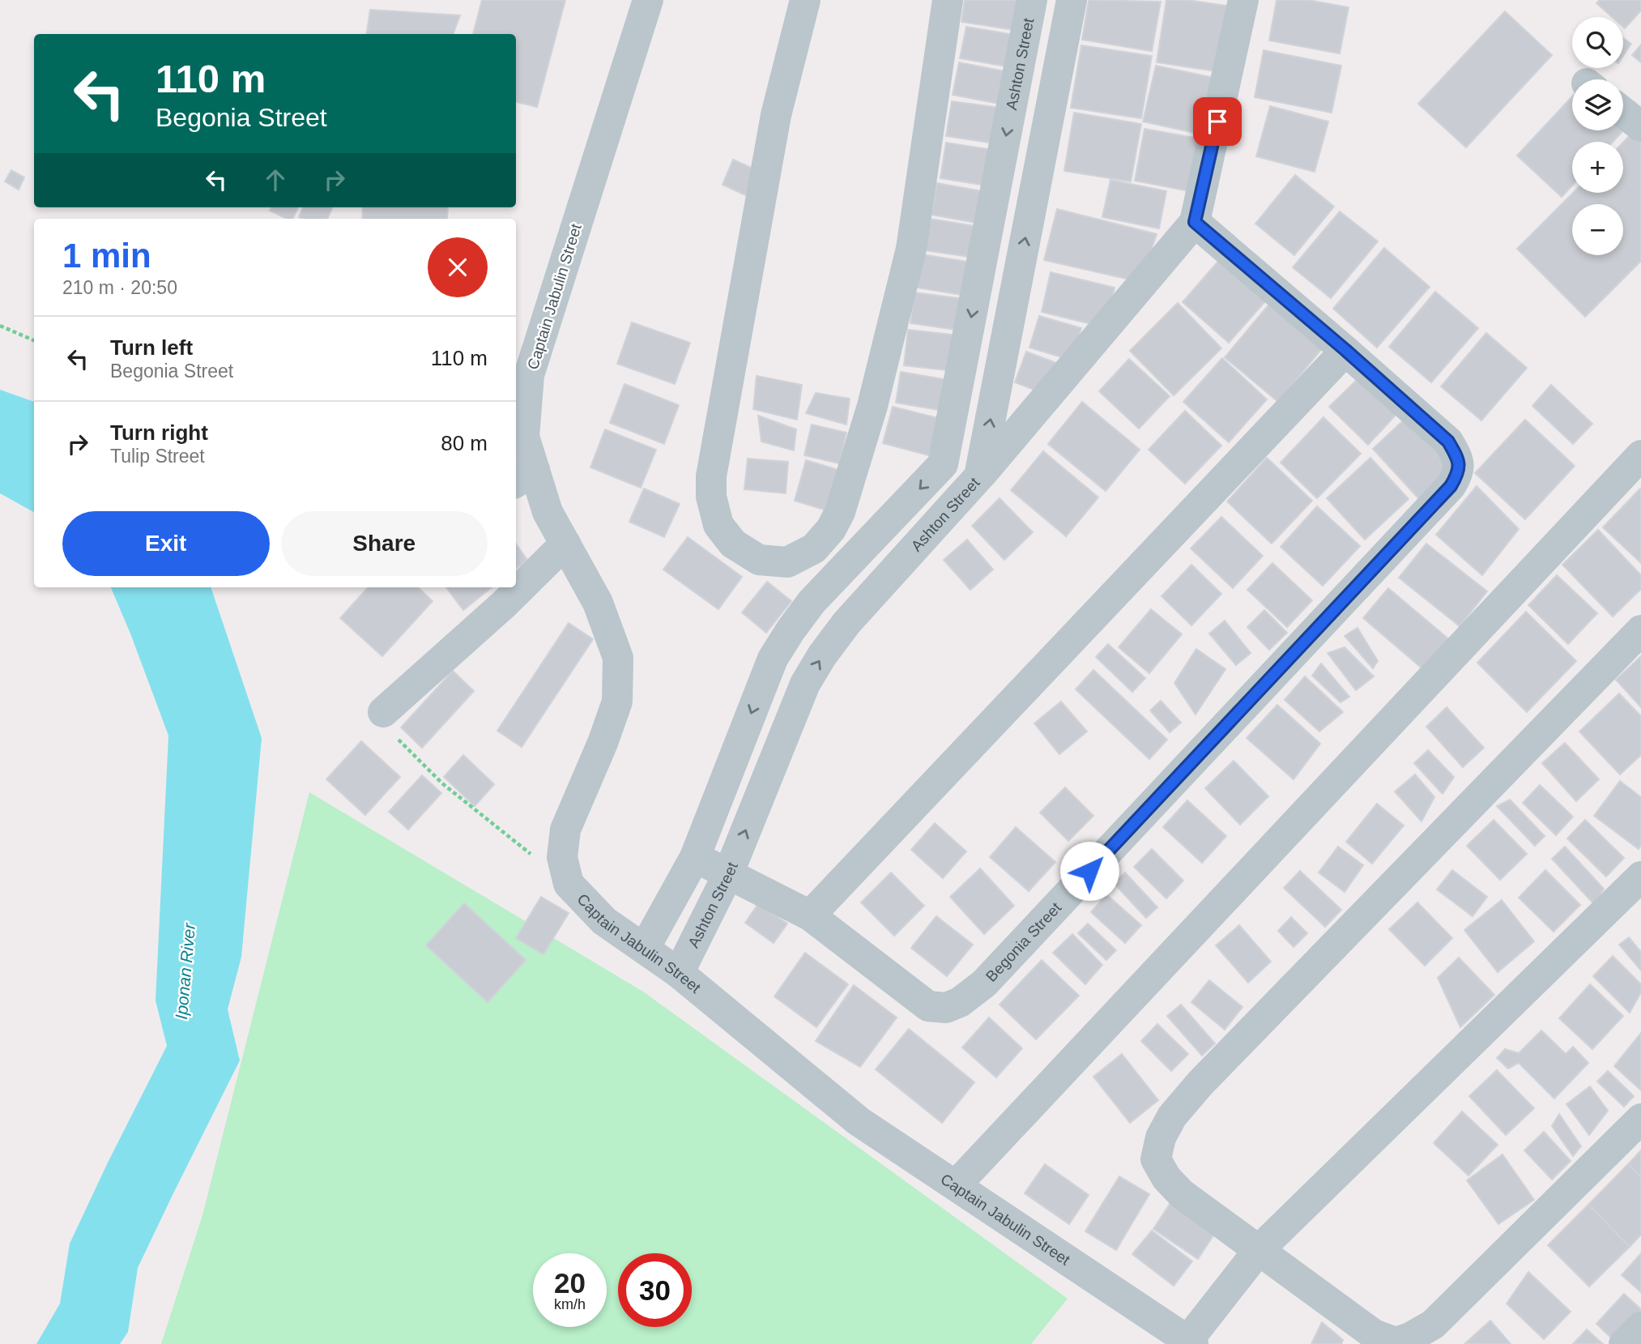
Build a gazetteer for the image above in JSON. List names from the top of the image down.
{
  "streets": {
    "street": ["Ashton Street", "Captain Jabulin Street", "Begonia Street"]
  },
  "crossings": [
    ["Ashton Street", "Captain Jabulin Street"],
    ["Ashton Street", "Begonia Street"]
  ],
  "water": ["Iponan River"],
  "page": {
    "map_buttons": ["+", "−"],
    "turn": ["110 m", "Begonia Street"],
    "heading": ["1 min", "210 m · 20:50"],
    "list": [
      {
        "name": "Turn left",
        "note": "Begonia Street",
        "value": "110 m"
      },
      {
        "name": "Turn right",
        "note": "Tulip Street",
        "value": "80 m"
      }
    ],
    "buttons": ["Exit", "Share"],
    "speed": "20 km/h",
    "limit": "30"
  }
}
